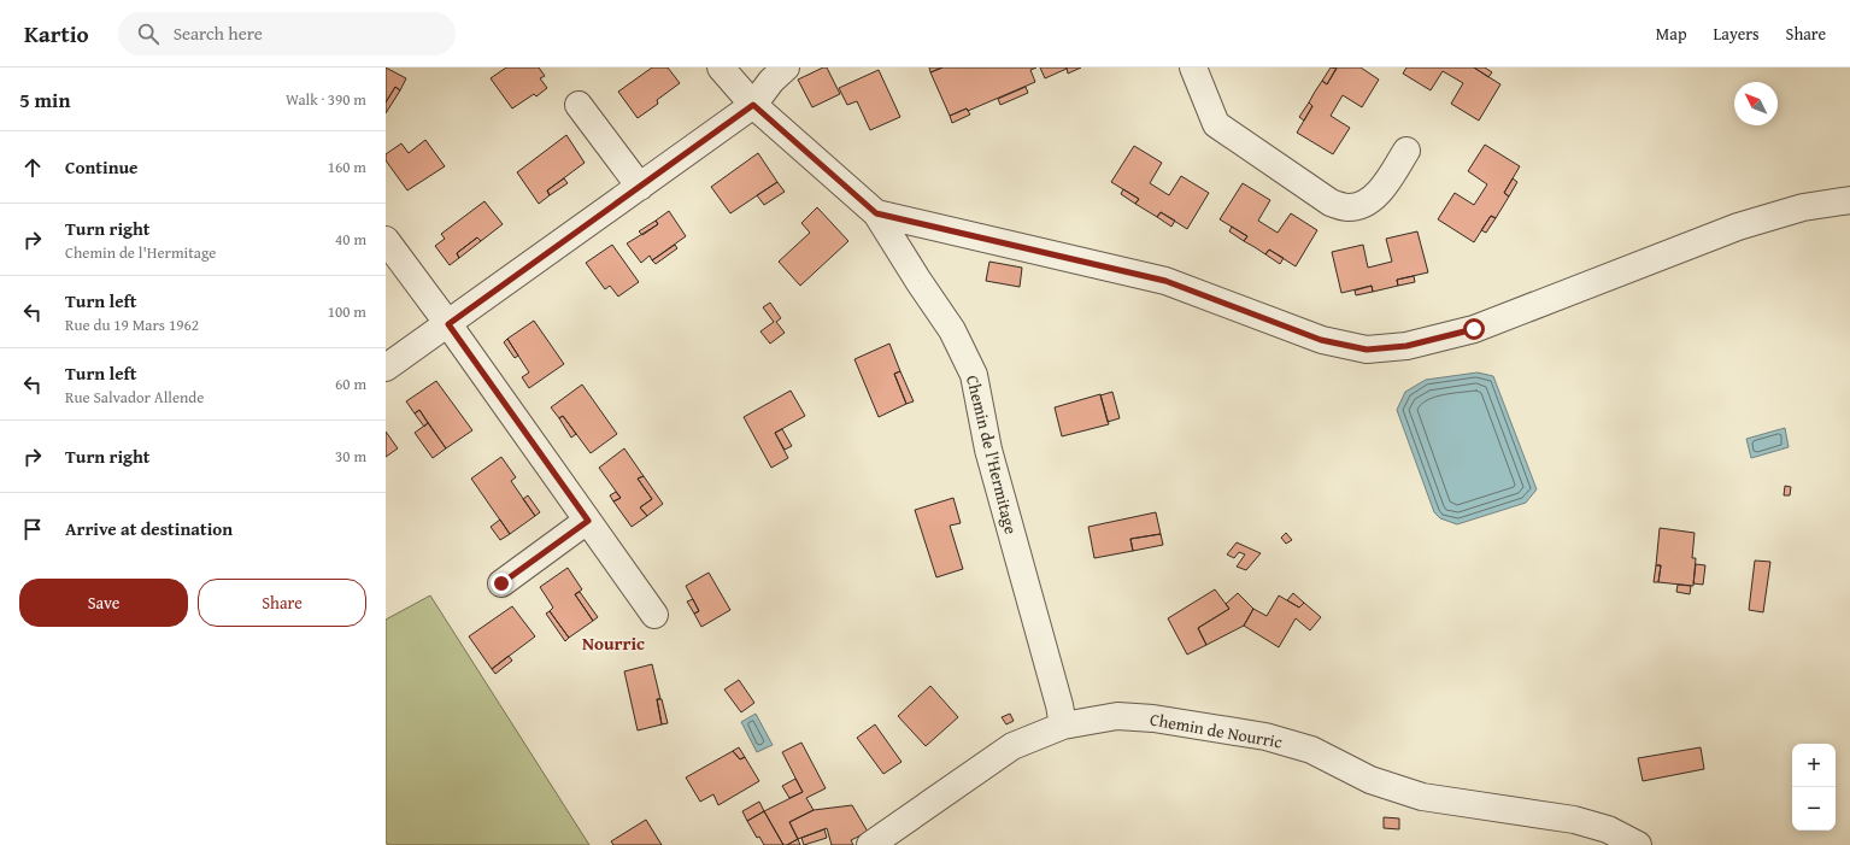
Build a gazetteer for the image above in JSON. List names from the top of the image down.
{
  "streets": {
    "street": ["Chemin de l'Hermitage", "Chemin de Nourric"]
  },
  "crossings": [
    ["Chemin de l'Hermitage", "Chemin de Nourric"]
  ],
  "districts": ["Nourric"],
  "north": "top left",
  "page": {
    "header": "Kartio",
    "search": "Search here",
    "nav": ["Map", "Layers", "Share"],
    "heading": ["5 min", "Walk · 390 m"],
    "list": [
      ["Continue", "160 m"],
      ["Turn right", "Chemin de l'Hermitage", "40 m"],
      ["Turn left", "Rue du 19 Mars 1962", "100 m"],
      ["Turn left", "Rue Salvador Allende", "60 m"],
      ["Turn right", "30 m"],
      "Arrive at destination"
    ],
    "buttons": ["Save", "Share"],
    "map_buttons": ["+", "−"]
  }
}
